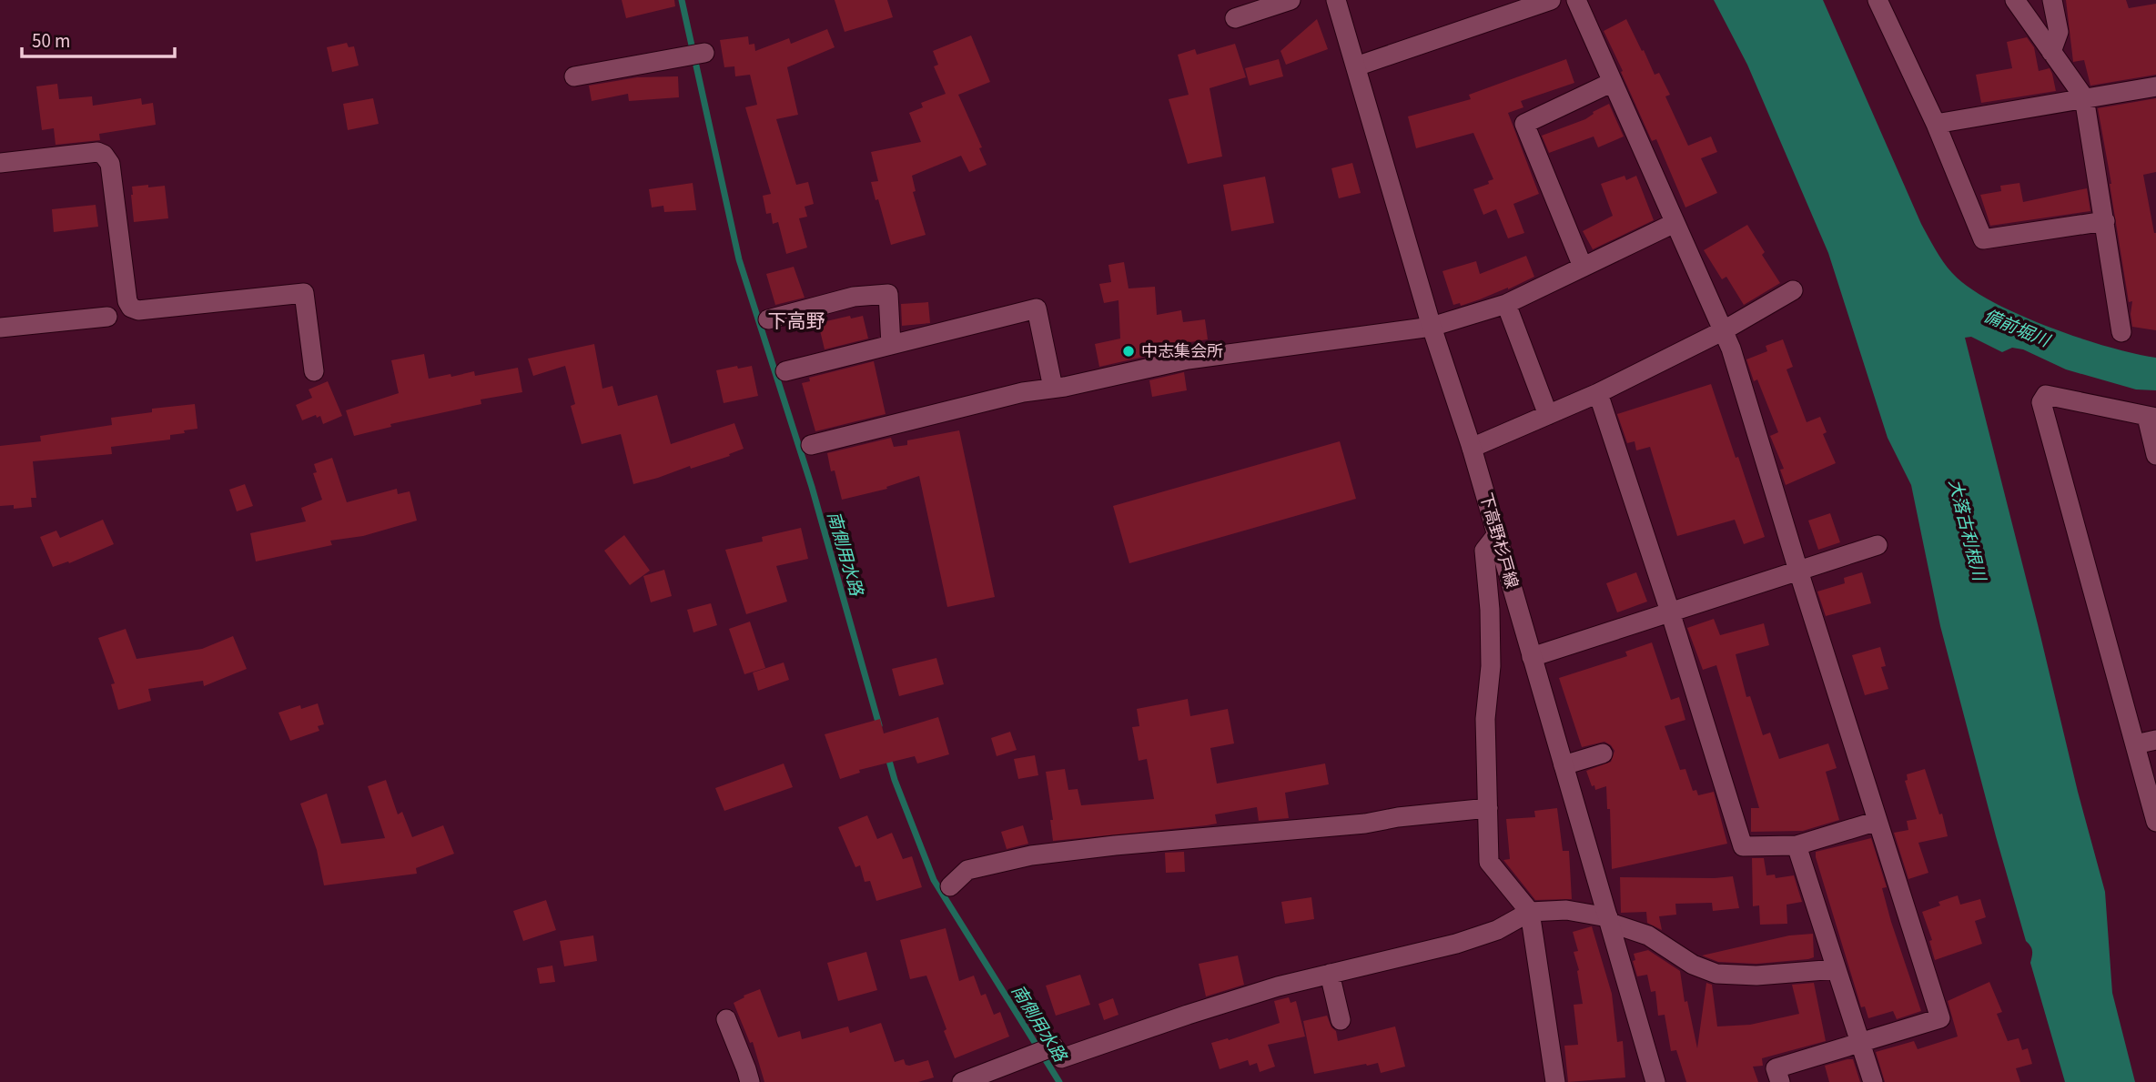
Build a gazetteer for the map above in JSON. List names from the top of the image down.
{
  "streets": {
    "street": ["下高野杉戸線"]
  },
  "districts": ["下高野"],
  "water": ["備前堀川", "大落古利根川", "南側用水路"],
  "places": ["中志集会所"],
  "scale_bar": "50 m"
}
